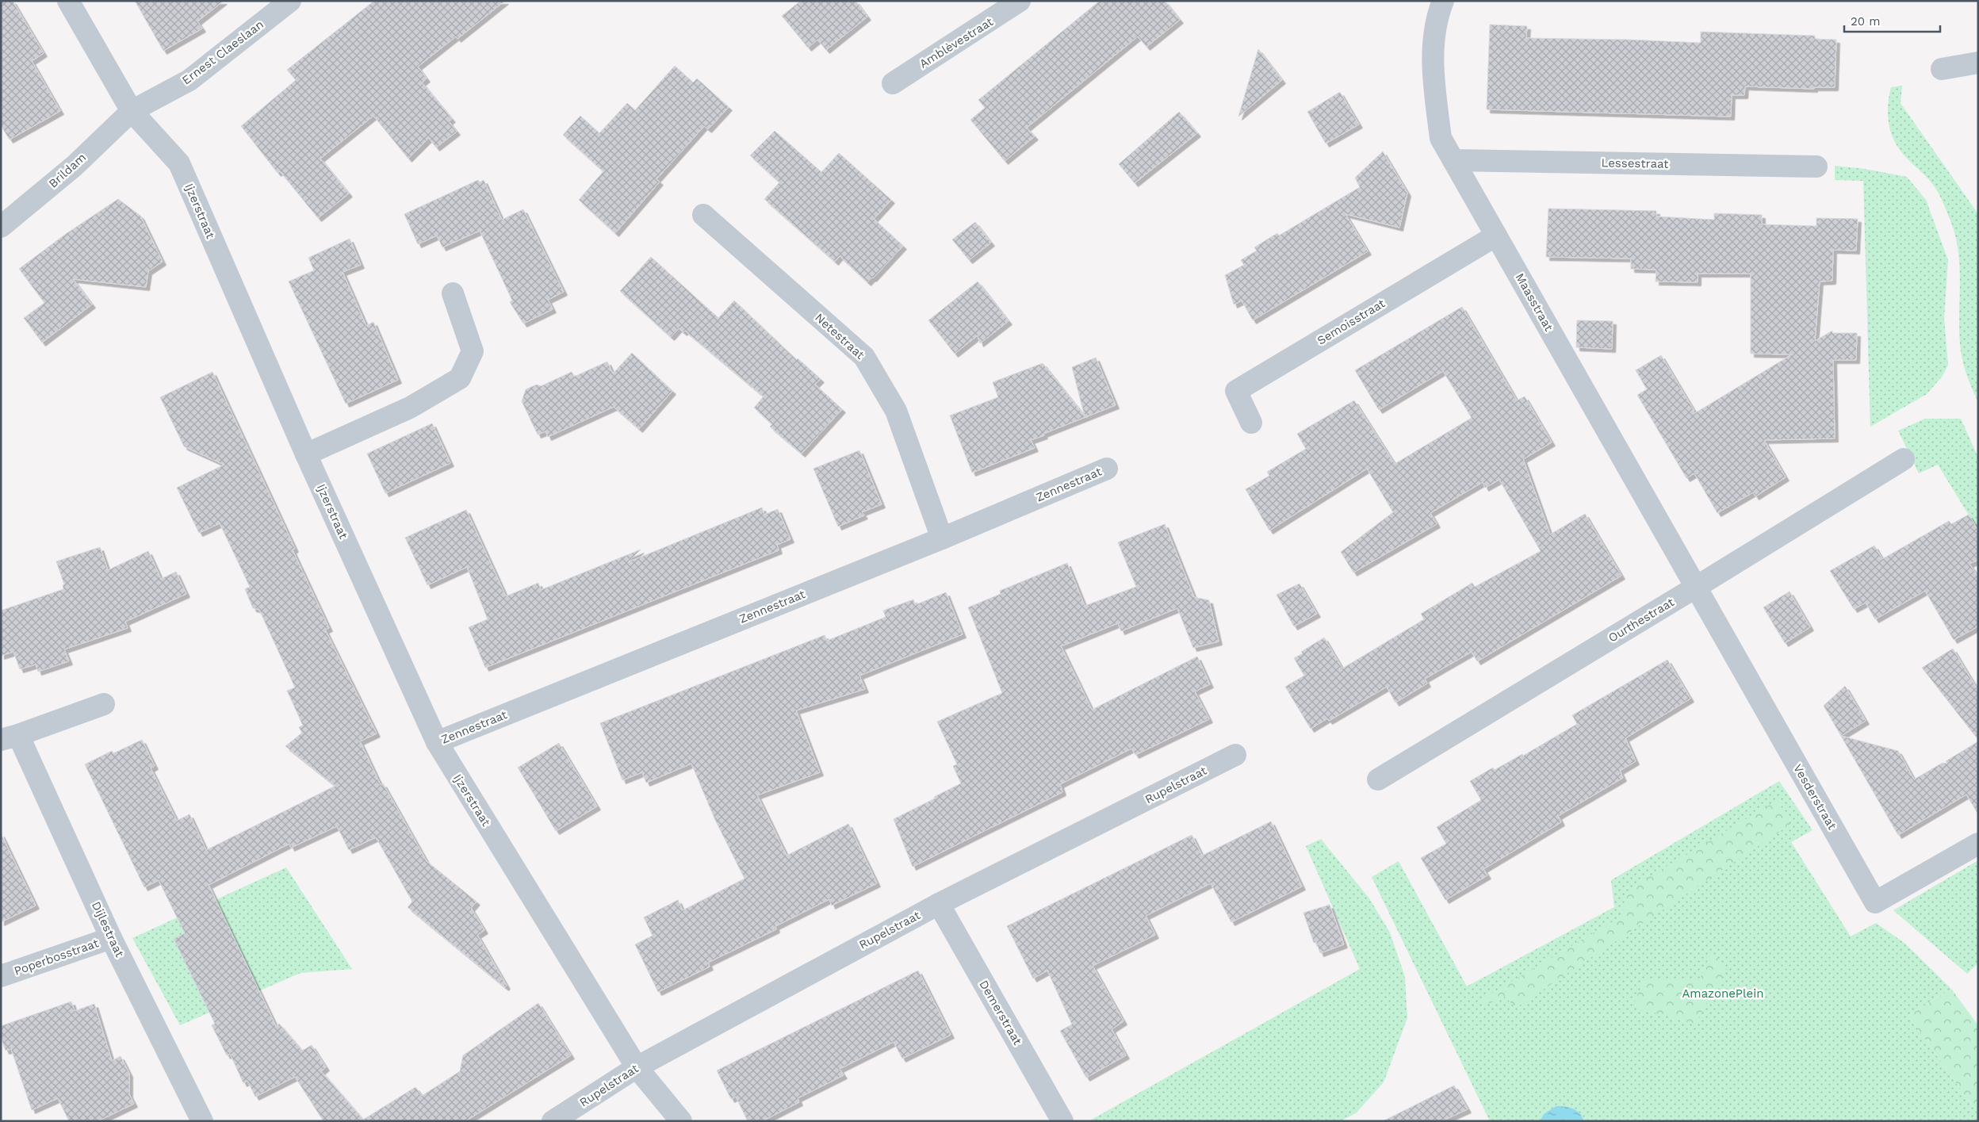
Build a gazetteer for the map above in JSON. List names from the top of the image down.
{
  "streets": {
    "street": [
      "Amblèvestraat",
      "Ernest Claeslaan",
      "Lessestraat",
      "Brildam",
      "Ijzerstraat",
      "Maasstraat",
      "Semoisstraat",
      "Netestraat",
      "Zennestraat",
      "Ourthestraat",
      "Rupelstraat",
      "Vesderstraat",
      "Dijlestraat",
      "Poperbosstraat",
      "Demerstraat"
    ]
  },
  "crossings": [
    ["Ernest Claeslaan", "Brildam"],
    ["Ernest Claeslaan", "Ijzerstraat"],
    ["Lessestraat", "Maasstraat"],
    ["Brildam", "Ijzerstraat"],
    ["Ijzerstraat", "Zennestraat"],
    ["Ijzerstraat", "Rupelstraat"],
    ["Maasstraat", "Semoisstraat"],
    ["Maasstraat", "Ourthestraat"],
    ["Maasstraat", "Vesderstraat"],
    ["Netestraat", "Zennestraat"],
    ["Ourthestraat", "Vesderstraat"],
    ["Rupelstraat", "Demerstraat"],
    ["Dijlestraat", "Poperbosstraat"]
  ],
  "parks": ["AmazonePlein"],
  "scale_bar": "20 m"
}
